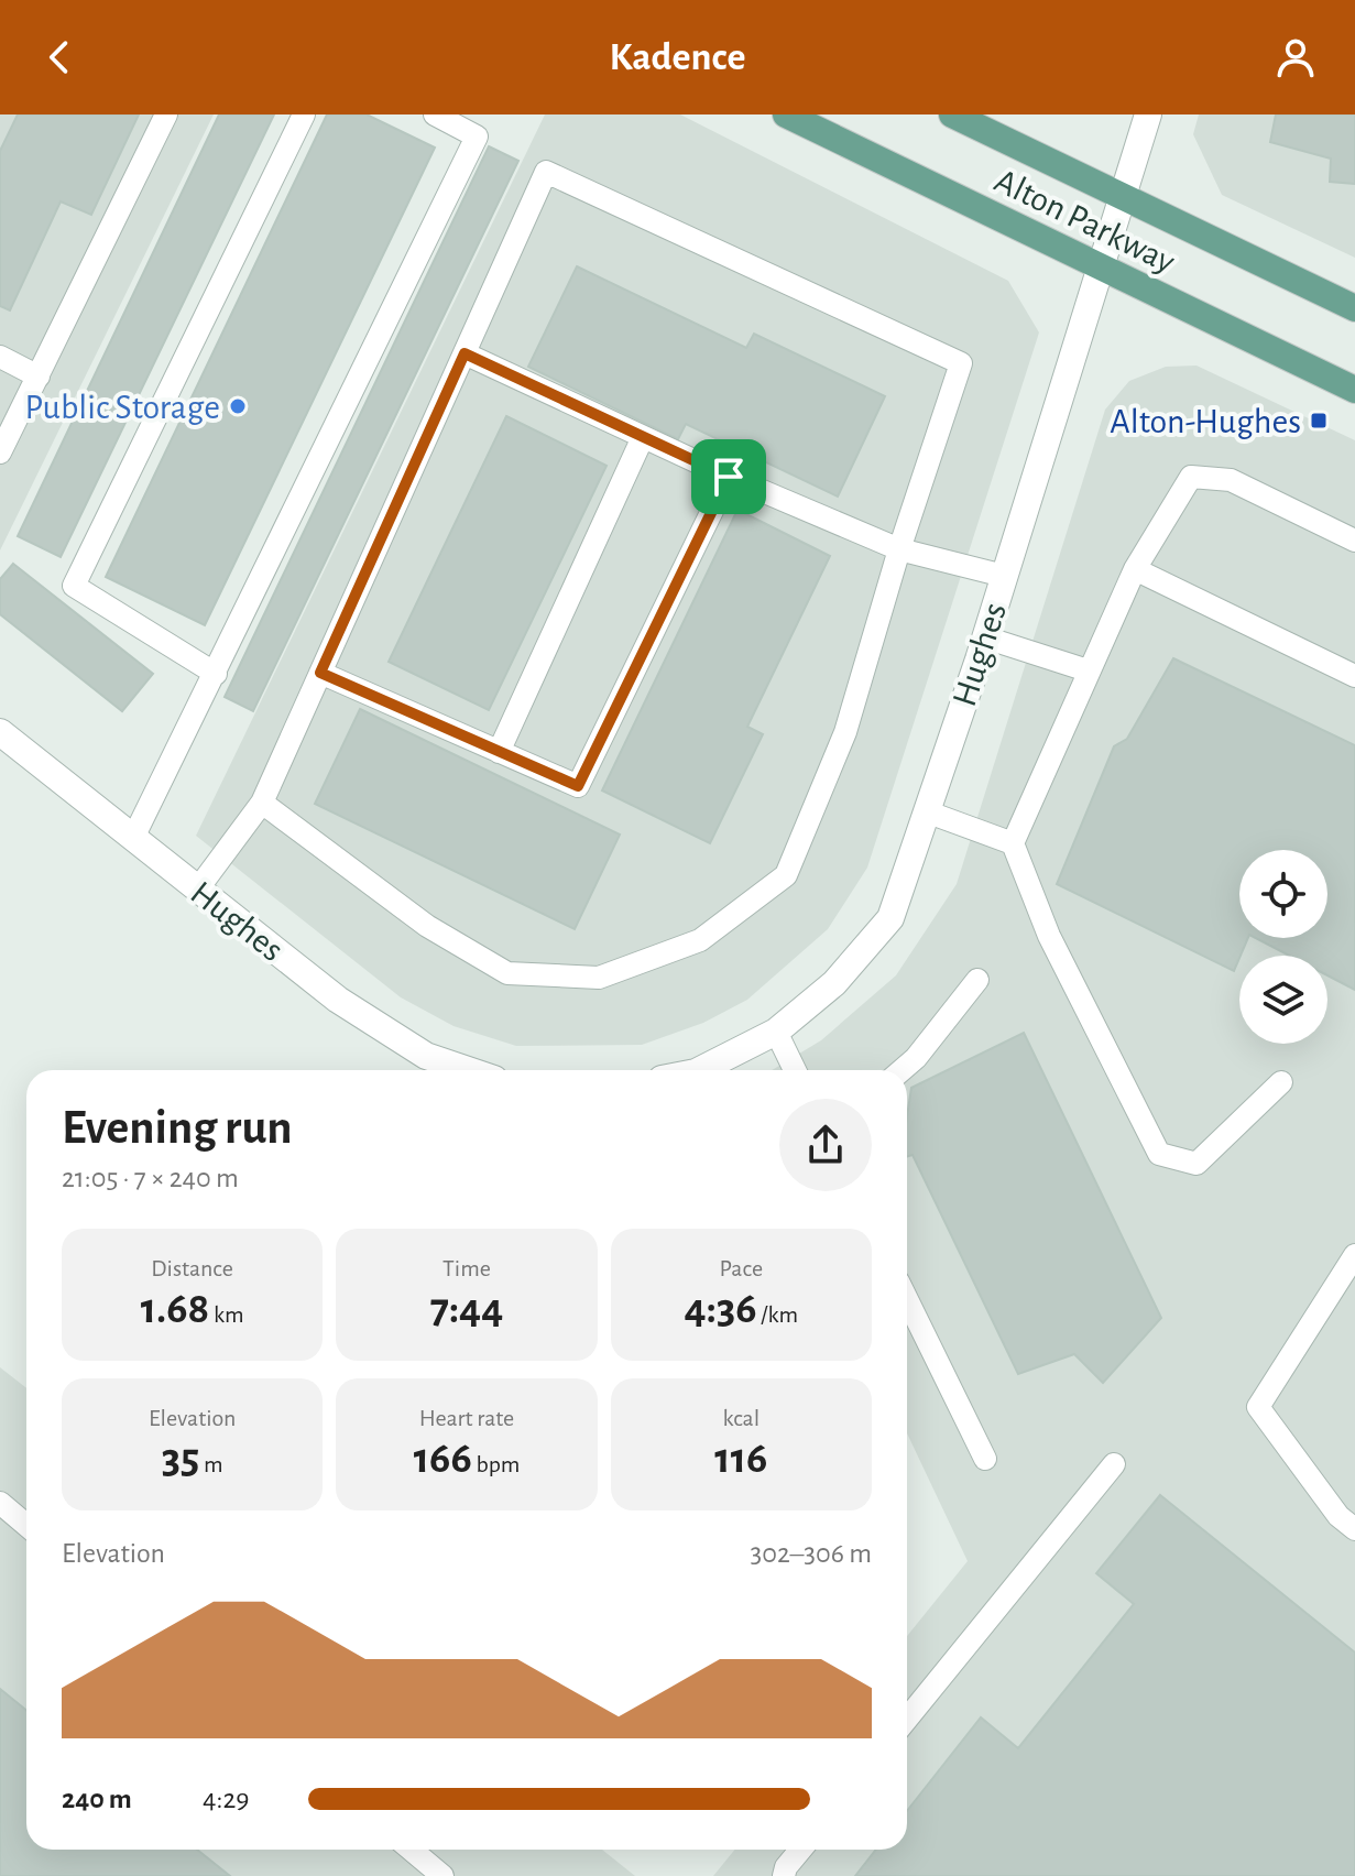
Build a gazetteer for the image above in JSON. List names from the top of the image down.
{
  "streets": {
    "main road": ["Alton Parkway"],
    "street": ["Hughes"]
  },
  "crossings": [
    ["Alton Parkway", "Hughes"]
  ],
  "places": {
    "other": ["Public Storage"],
    "transit": ["Alton-Hughes"]
  },
  "page": {
    "header": "Kadence",
    "heading": ["Evening run", "21:05 · 7 × 240 m"],
    "stats": [
      ["Distance", "1.68 km"],
      ["Time", "7:44"],
      ["Pace", "4:36 /km"],
      ["Elevation", "35 m"],
      ["Heart rate", "166 bpm"],
      ["kcal", "116"]
    ],
    "chart": ["Elevation", "302–306 m"],
    "list": [
      {
        "name": "240 m",
        "note": "4:29"
      }
    ]
  }
}
